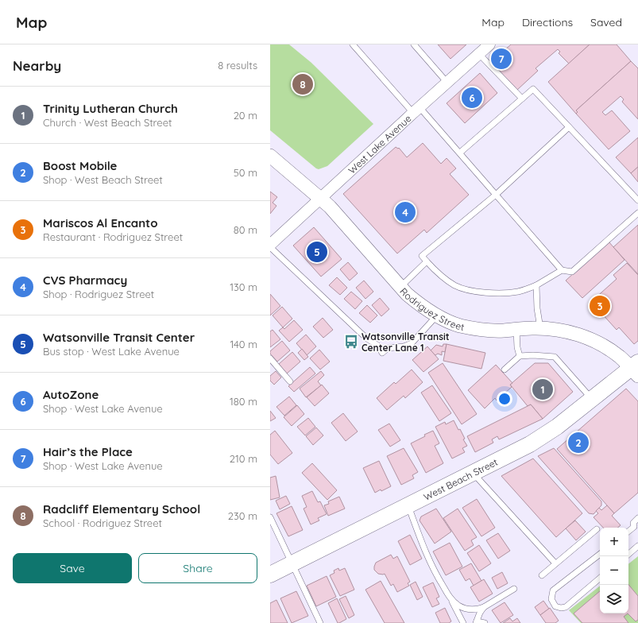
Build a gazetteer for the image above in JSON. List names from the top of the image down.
{
  "streets": {
    "main road": ["West Beach Street"],
    "street": ["West Lake Avenue", "Rodriguez Street"]
  },
  "crossings": [
    ["West Lake Avenue", "Rodriguez Street"],
    ["Rodriguez Street", "West Beach Street"]
  ],
  "places": {
    "bus stop": ["Watsonville Transit Center Lane 1"]
  },
  "page": {
    "header": "Map",
    "nav": ["Map", "Directions", "Saved"],
    "heading": ["Nearby", "8 results"],
    "pins": [
      "7",
      "8",
      "6",
      "4",
      "5",
      "3",
      "1",
      "2"
    ],
    "list": [
      {
        "mark": "1",
        "name": "Trinity Lutheran Church",
        "note": "Church · West Beach Street",
        "value": "20 m"
      },
      {
        "mark": "2",
        "name": "Boost Mobile",
        "note": "Shop · West Beach Street",
        "value": "50 m"
      },
      {
        "mark": "3",
        "name": "Mariscos Al Encanto",
        "note": "Restaurant · Rodriguez Street",
        "value": "80 m"
      },
      {
        "mark": "4",
        "name": "CVS Pharmacy",
        "note": "Shop · Rodriguez Street",
        "value": "130 m"
      },
      {
        "mark": "5",
        "name": "Watsonville Transit Center",
        "note": "Bus stop · West Lake Avenue",
        "value": "140 m"
      },
      {
        "mark": "6",
        "name": "AutoZone",
        "note": "Shop · West Lake Avenue",
        "value": "180 m"
      },
      {
        "mark": "7",
        "name": "Hair’s the Place",
        "note": "Shop · West Lake Avenue",
        "value": "210 m"
      },
      {
        "mark": "8",
        "name": "Radcliff Elementary School",
        "note": "School · Rodriguez Street",
        "value": "230 m"
      }
    ],
    "map_buttons": ["+", "−"],
    "buttons": ["Save", "Share"]
  }
}
